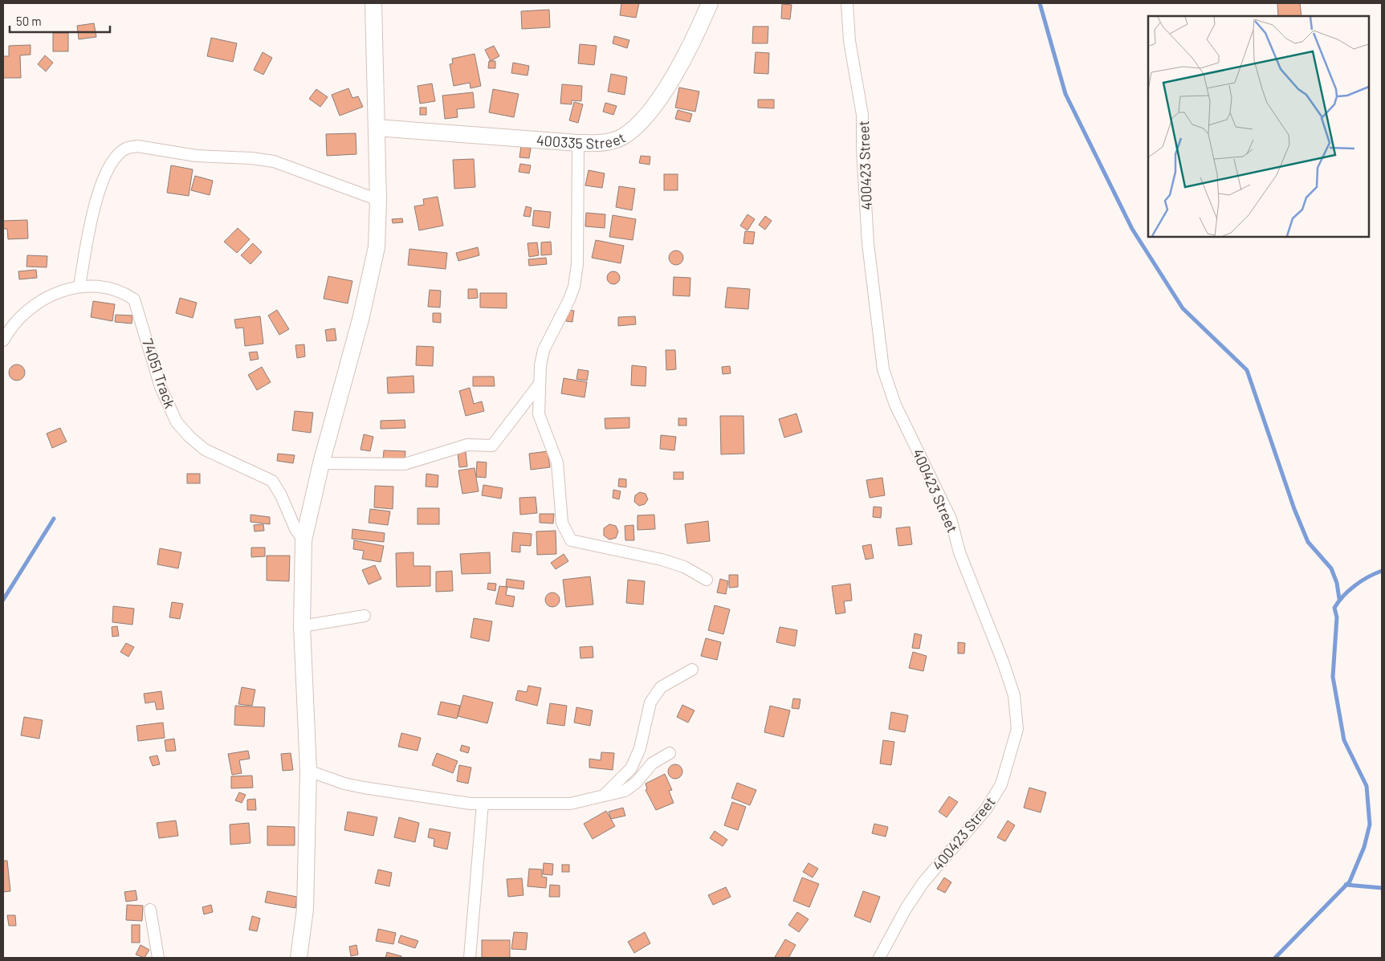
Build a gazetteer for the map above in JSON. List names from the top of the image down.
{
  "streets": {
    "street": ["400335 Street", "400423 Street", "74051 Track"]
  },
  "scale_bar": "50 m"
}
